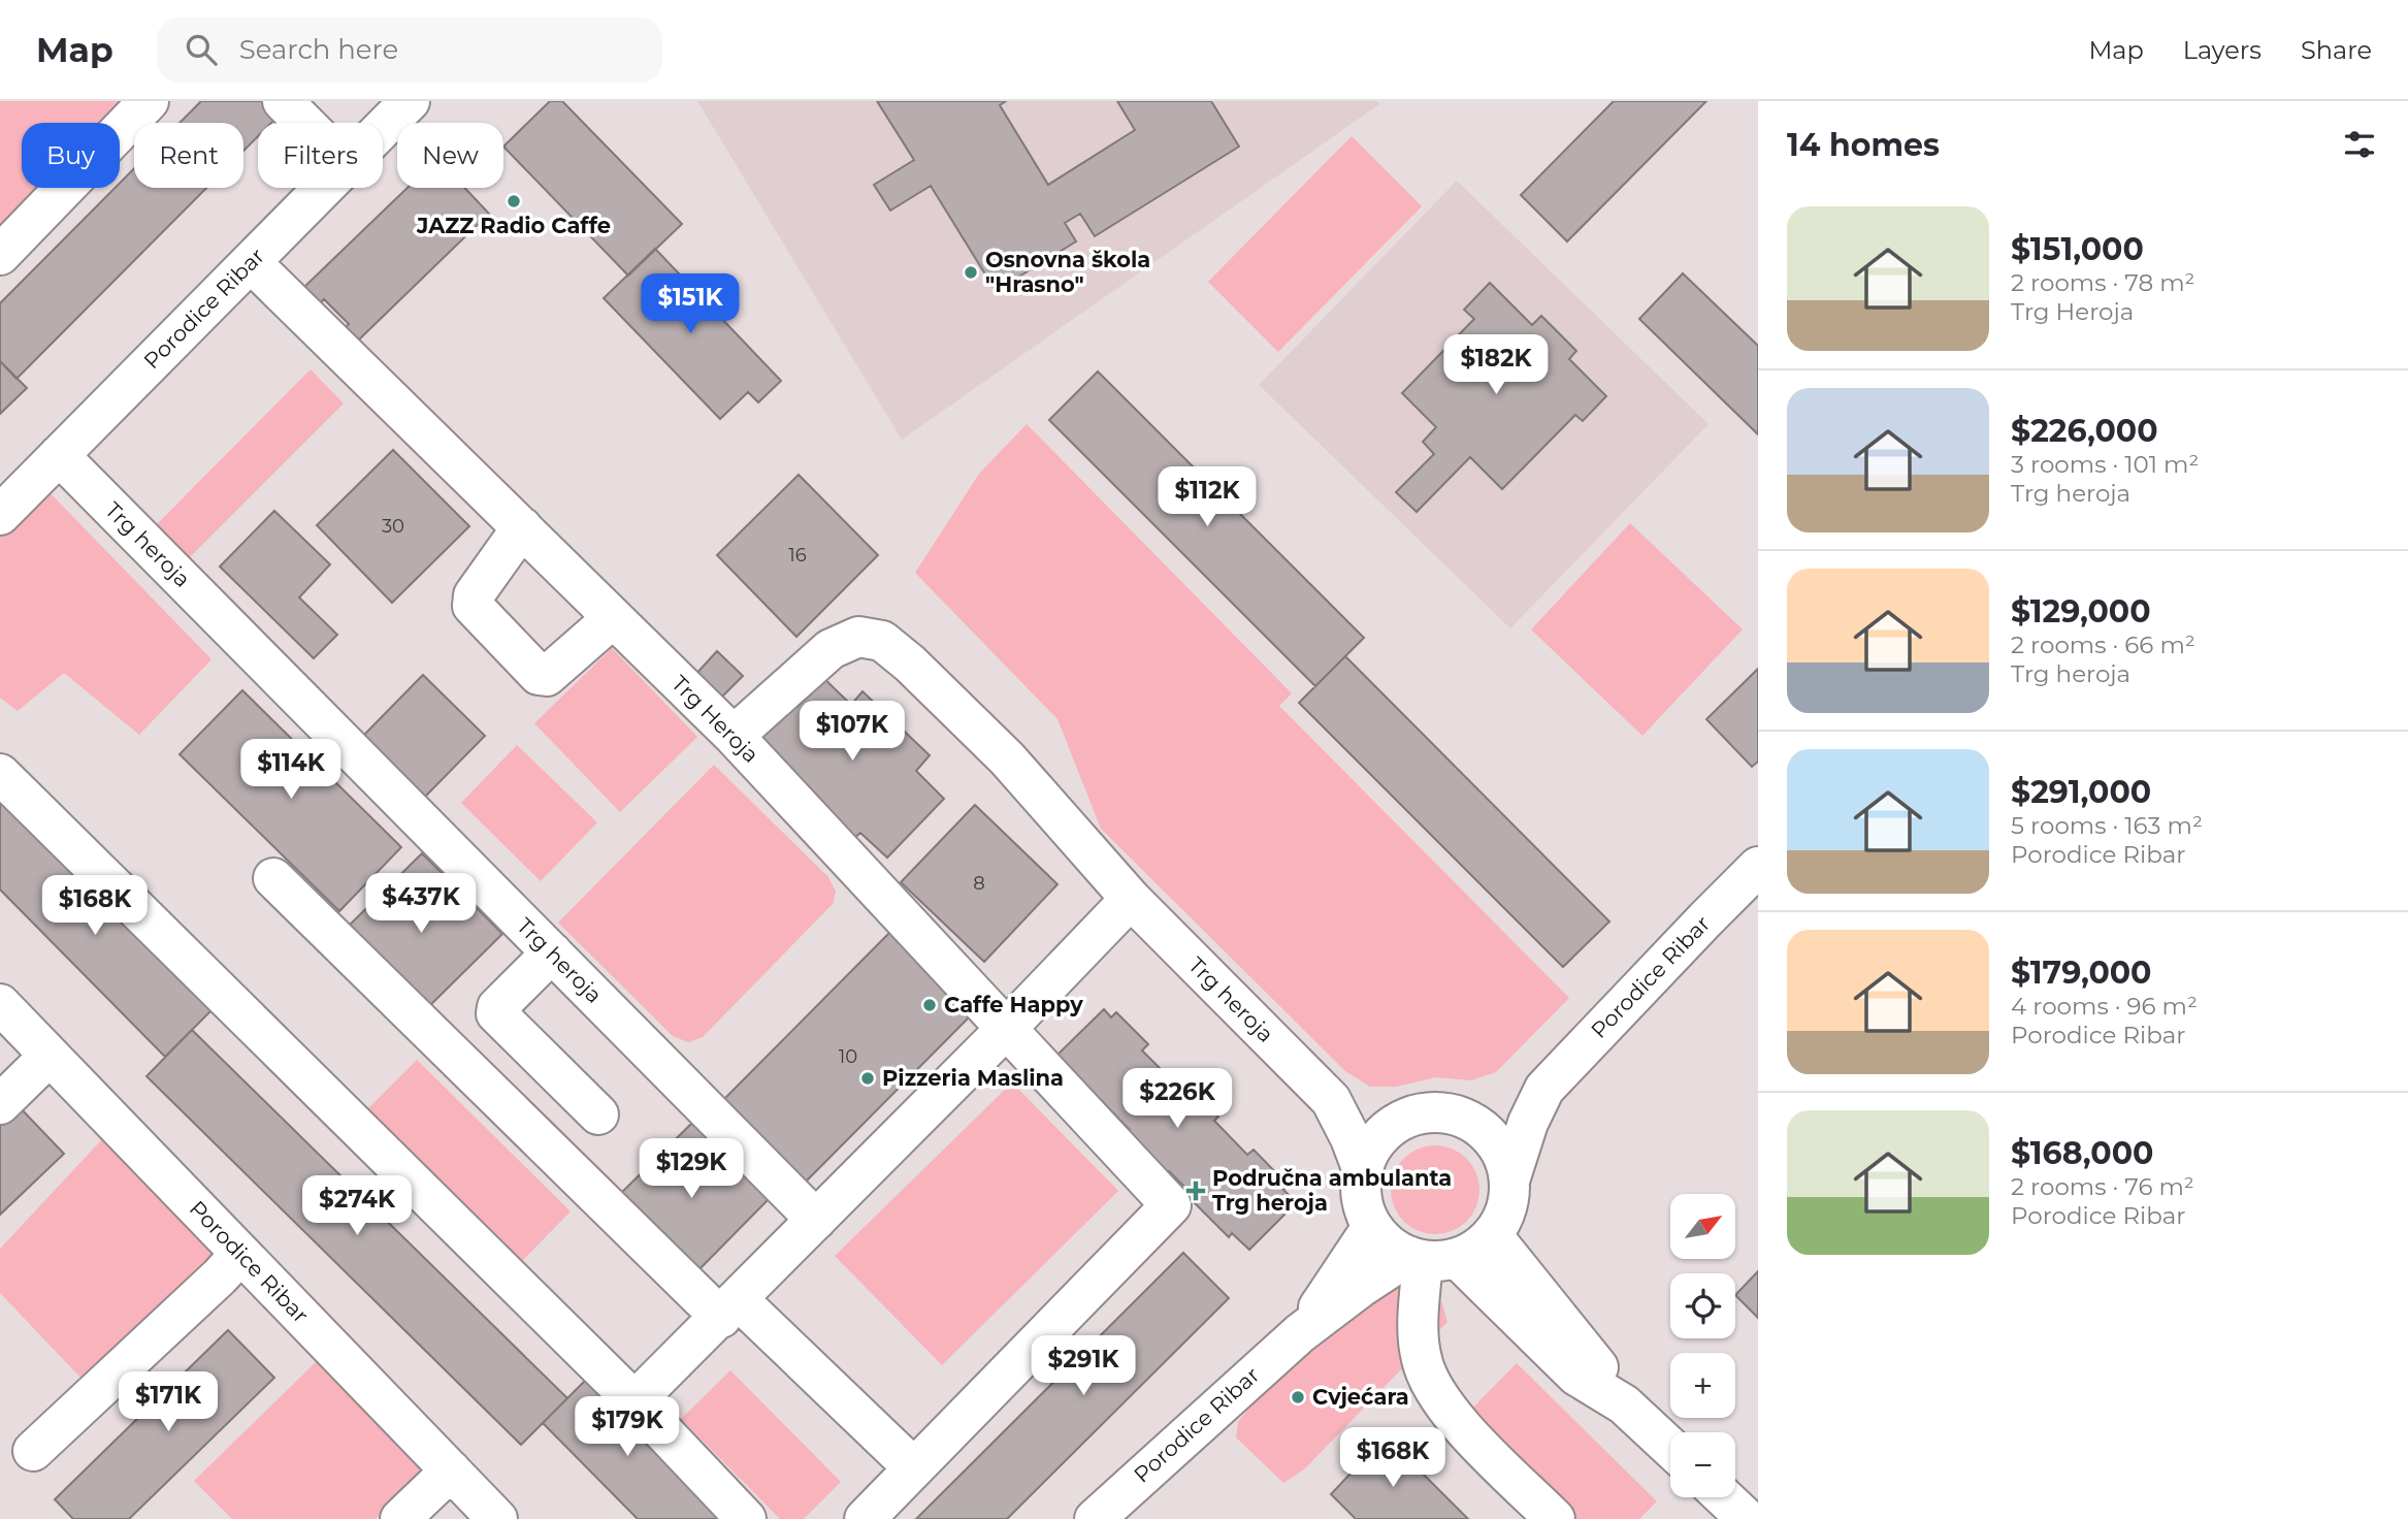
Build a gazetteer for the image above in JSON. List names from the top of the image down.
{
  "streets": {
    "street": ["Porodice Ribar", "Trg heroja", "Trg Heroja"]
  },
  "crossings": [
    ["Porodice Ribar", "Trg heroja"],
    ["Porodice Ribar", "Trg Heroja"],
    ["Trg heroja", "Trg Heroja"]
  ],
  "places": {
    "other": [
      "JAZZ Radio Caffe",
      "Osnovna škola \"Hrasno\"",
      "Caffe Happy",
      "Pizzeria Maslina",
      "Cvjećara"
    ],
    "health": ["Područna ambulanta Trg heroja"]
  },
  "house_numbers": [
    "30",
    "16",
    "8",
    "10"
  ],
  "north": "top right",
  "page": {
    "header": "Map",
    "search": "Search here",
    "nav": ["Map", "Layers", "Share"],
    "heading": "14 homes",
    "chip": [
      "Buy",
      "Rent",
      "Filters",
      "New"
    ],
    "list": [
      {
        "name": "$151,000",
        "note": "2 rooms · 78 m² · Trg Heroja"
      },
      {
        "name": "$226,000",
        "note": "3 rooms · 101 m² · Trg heroja"
      },
      {
        "name": "$129,000",
        "note": "2 rooms · 66 m² · Trg heroja"
      },
      {
        "name": "$291,000",
        "note": "5 rooms · 163 m² · Porodice Ribar"
      },
      {
        "name": "$179,000",
        "note": "4 rooms · 96 m² · Porodice Ribar"
      },
      {
        "name": "$168,000",
        "note": "2 rooms · 76 m² · Porodice Ribar"
      }
    ],
    "price": [
      "$151K",
      "$182K",
      "$112K",
      "$107K",
      "$114K",
      "$437K",
      "$168K",
      "$226K",
      "$129K",
      "$274K",
      "$291K",
      "$171K",
      "$179K",
      "$168K"
    ],
    "map_buttons": ["+", "−"]
  }
}
